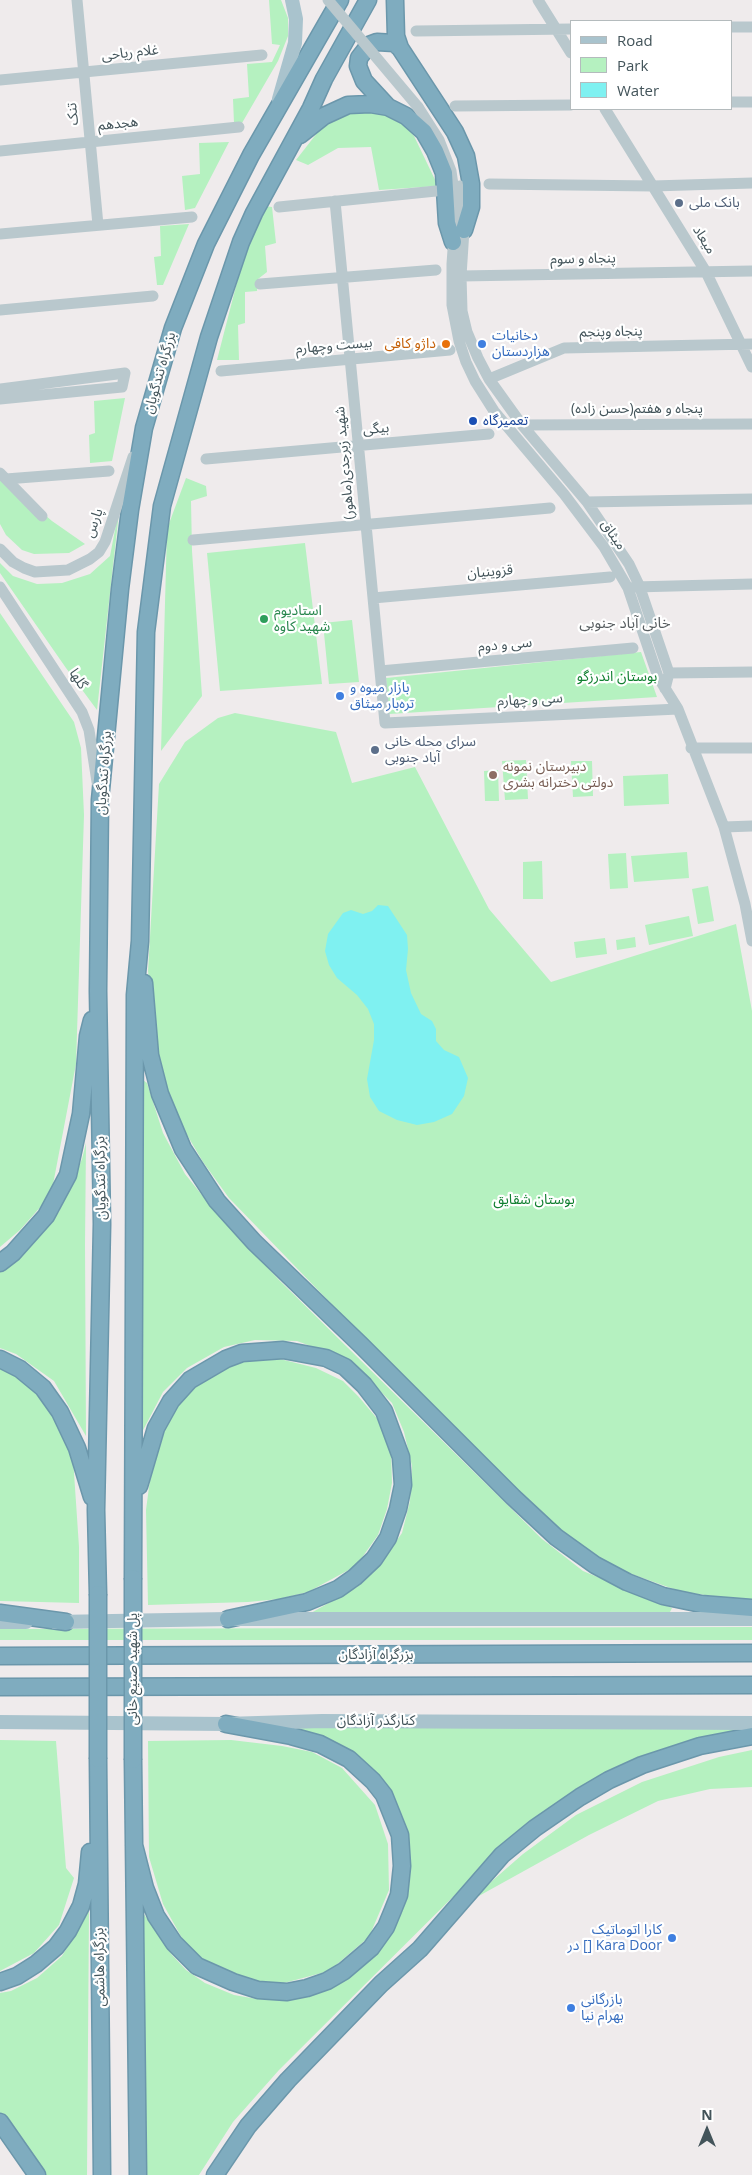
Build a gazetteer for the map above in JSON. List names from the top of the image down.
{
  "streets": {
    "highway": [
      "بزرگراه تندگویان",
      "بزرگراه آزادگان",
      "پل شهید صنیع خانی",
      "بزرگراه هاشمی"
    ],
    "main road": ["کنارگذر آزادگان"],
    "street": [
      "غلام ریاحی",
      "تنک",
      "هجدهم",
      "میعاد",
      "پنجاه و سوم",
      "پنجاه وپنجم",
      "بیست وچهارم",
      "(حسن زاده)پنجاه و هفتم",
      "بیگی",
      "شهید زبرجدی(ماهور)",
      "پارس",
      "میثاق",
      "قزوینیان",
      "سی و دوم",
      "گلها",
      "سی و چهارم"
    ]
  },
  "crossings": [
    ["غلام ریاحی", "تنک"],
    ["تنک", "هجدهم"],
    ["میعاد", "پنجاه و سوم"],
    ["میعاد", "پنجاه وپنجم"],
    ["پنجاه و سوم", "میثاق"],
    ["پنجاه وپنجم", "میثاق"],
    ["بیست وچهارم", "شهید زبرجدی(ماهور)"],
    ["بزرگراه تندگویان", "پارس"],
    ["بزرگراه تندگویان", "گلها"],
    ["بزرگراه تندگویان", "بزرگراه هاشمی"],
    ["(حسن زاده)پنجاه و هفتم", "میثاق"],
    ["بیگی", "شهید زبرجدی(ماهور)"],
    ["شهید زبرجدی(ماهور)", "قزوینیان"],
    ["شهید زبرجدی(ماهور)", "سی و دوم"],
    ["شهید زبرجدی(ماهور)", "سی و چهارم"],
    ["میثاق", "سی و چهارم"]
  ],
  "districts": ["خانی آباد جنوبی"],
  "parks": ["بوستان اندرزگو", "بوستان شقایق"],
  "places": [
    "بانک ملی",
    "داژو کافی",
    "دخانیات هزاردستان",
    "تعمیرگاه",
    "استادیوم شهید کاوه",
    "بازار میوه و تره‌بار میثاق",
    "سرای محله خانی آباد جنوبی",
    "دبیرستان نمونه دولتی دخترانه بشری",
    "کارا اتوماتیک در [] Kara Door",
    "بازرگانی بهرام نیا"
  ],
  "legend": ["Road", "Park", "Water"],
  "north": "top"
}
